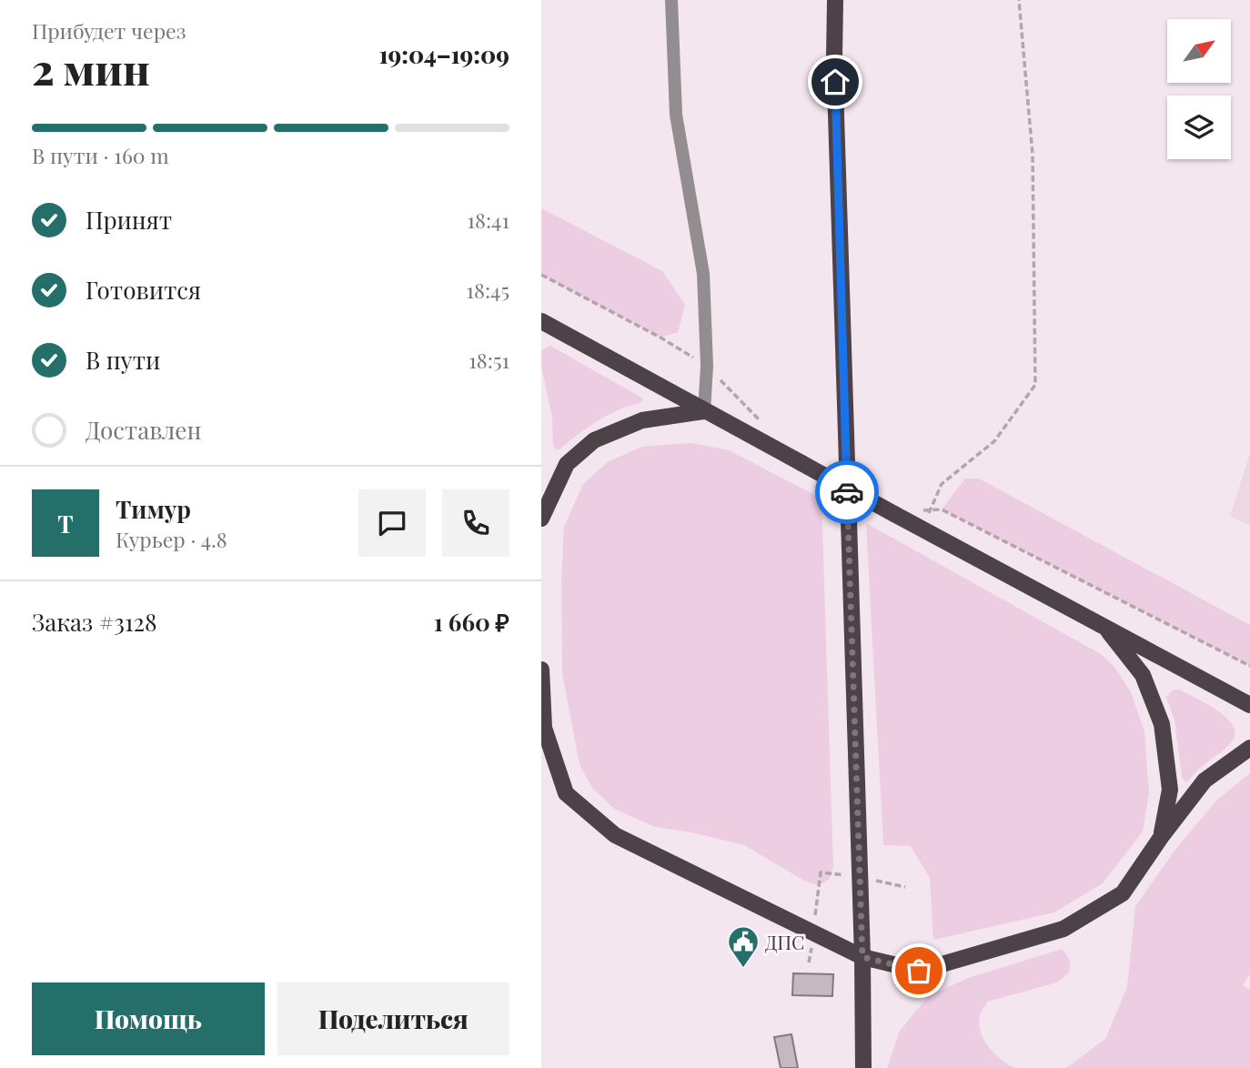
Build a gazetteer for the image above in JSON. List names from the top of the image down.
{
  "places": {
    "public building": ["ДПС"]
  },
  "north": "top right",
  "page": {
    "heading": ["2 мин", "Прибудет через", "19:04–19:09"],
    "panel": [
      "Тимур",
      "Курьер · 4.8",
      "Заказ #3128",
      "1 660 ₽"
    ],
    "bar": "В пути · 160 m",
    "list": [
      ["Принят", "18:41"],
      ["Готовится", "18:45"],
      ["В пути", "18:51"],
      "Доставлен"
    ],
    "round": "Т",
    "buttons": ["Помощь", "Поделиться"]
  }
}
